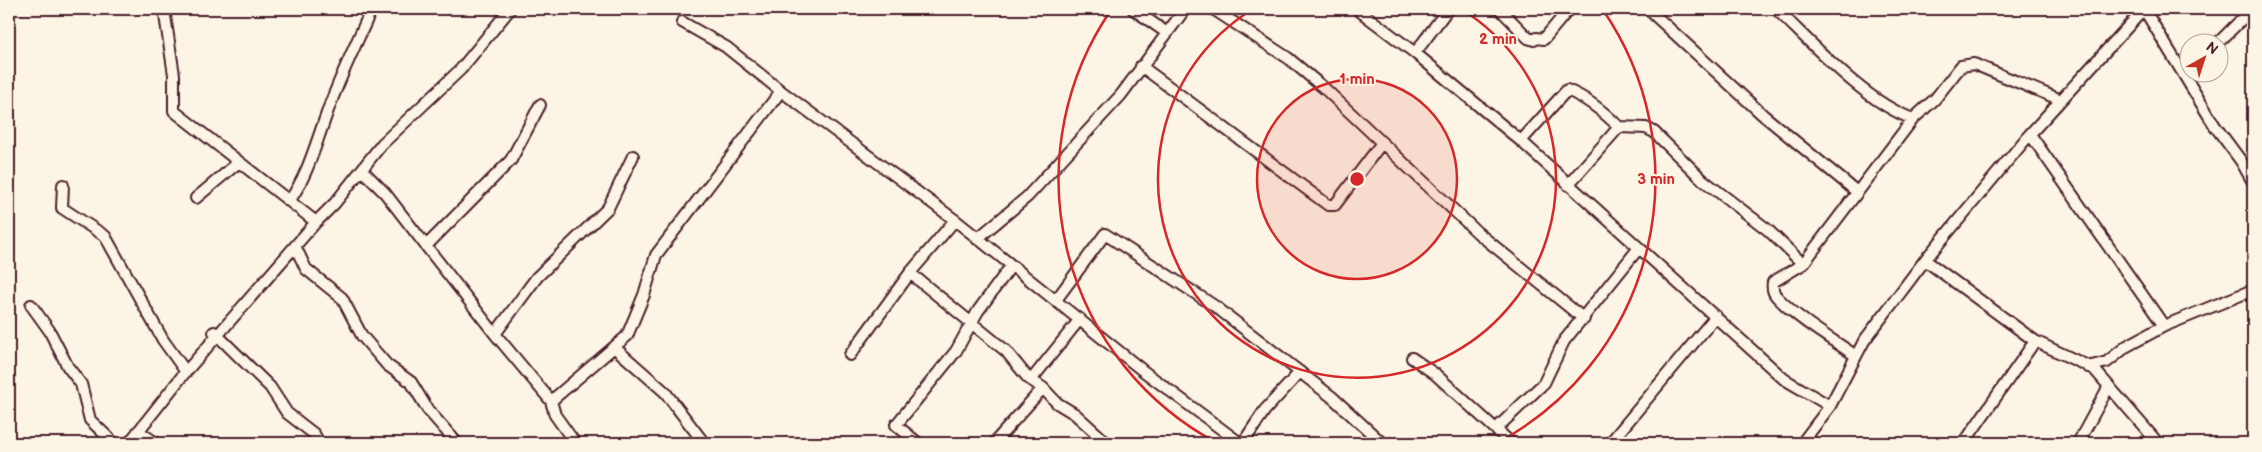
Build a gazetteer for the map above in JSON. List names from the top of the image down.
{
  "north": "top right",
  "rings": ["2 min", "1 min", "3 min"]
}
